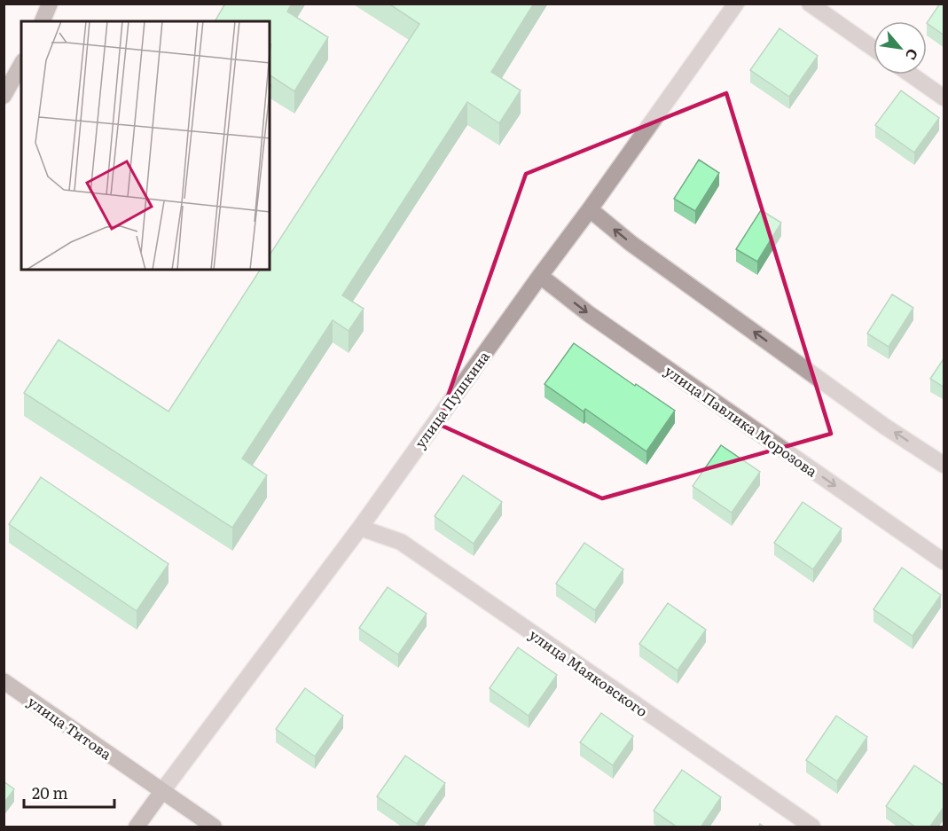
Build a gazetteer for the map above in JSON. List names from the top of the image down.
{
  "streets": {
    "main road": ["улица Титова"],
    "street": ["улица Пушкина", "улица Павлика Морозова", "улица Маяковского"]
  },
  "crossings": [
    ["улица Пушкина", "улица Павлика Морозова"],
    ["улица Пушкина", "улица Маяковского"],
    ["улица Пушкина", "улица Титова"]
  ],
  "scale_bar": "20 m",
  "north": "bottom right"
}
